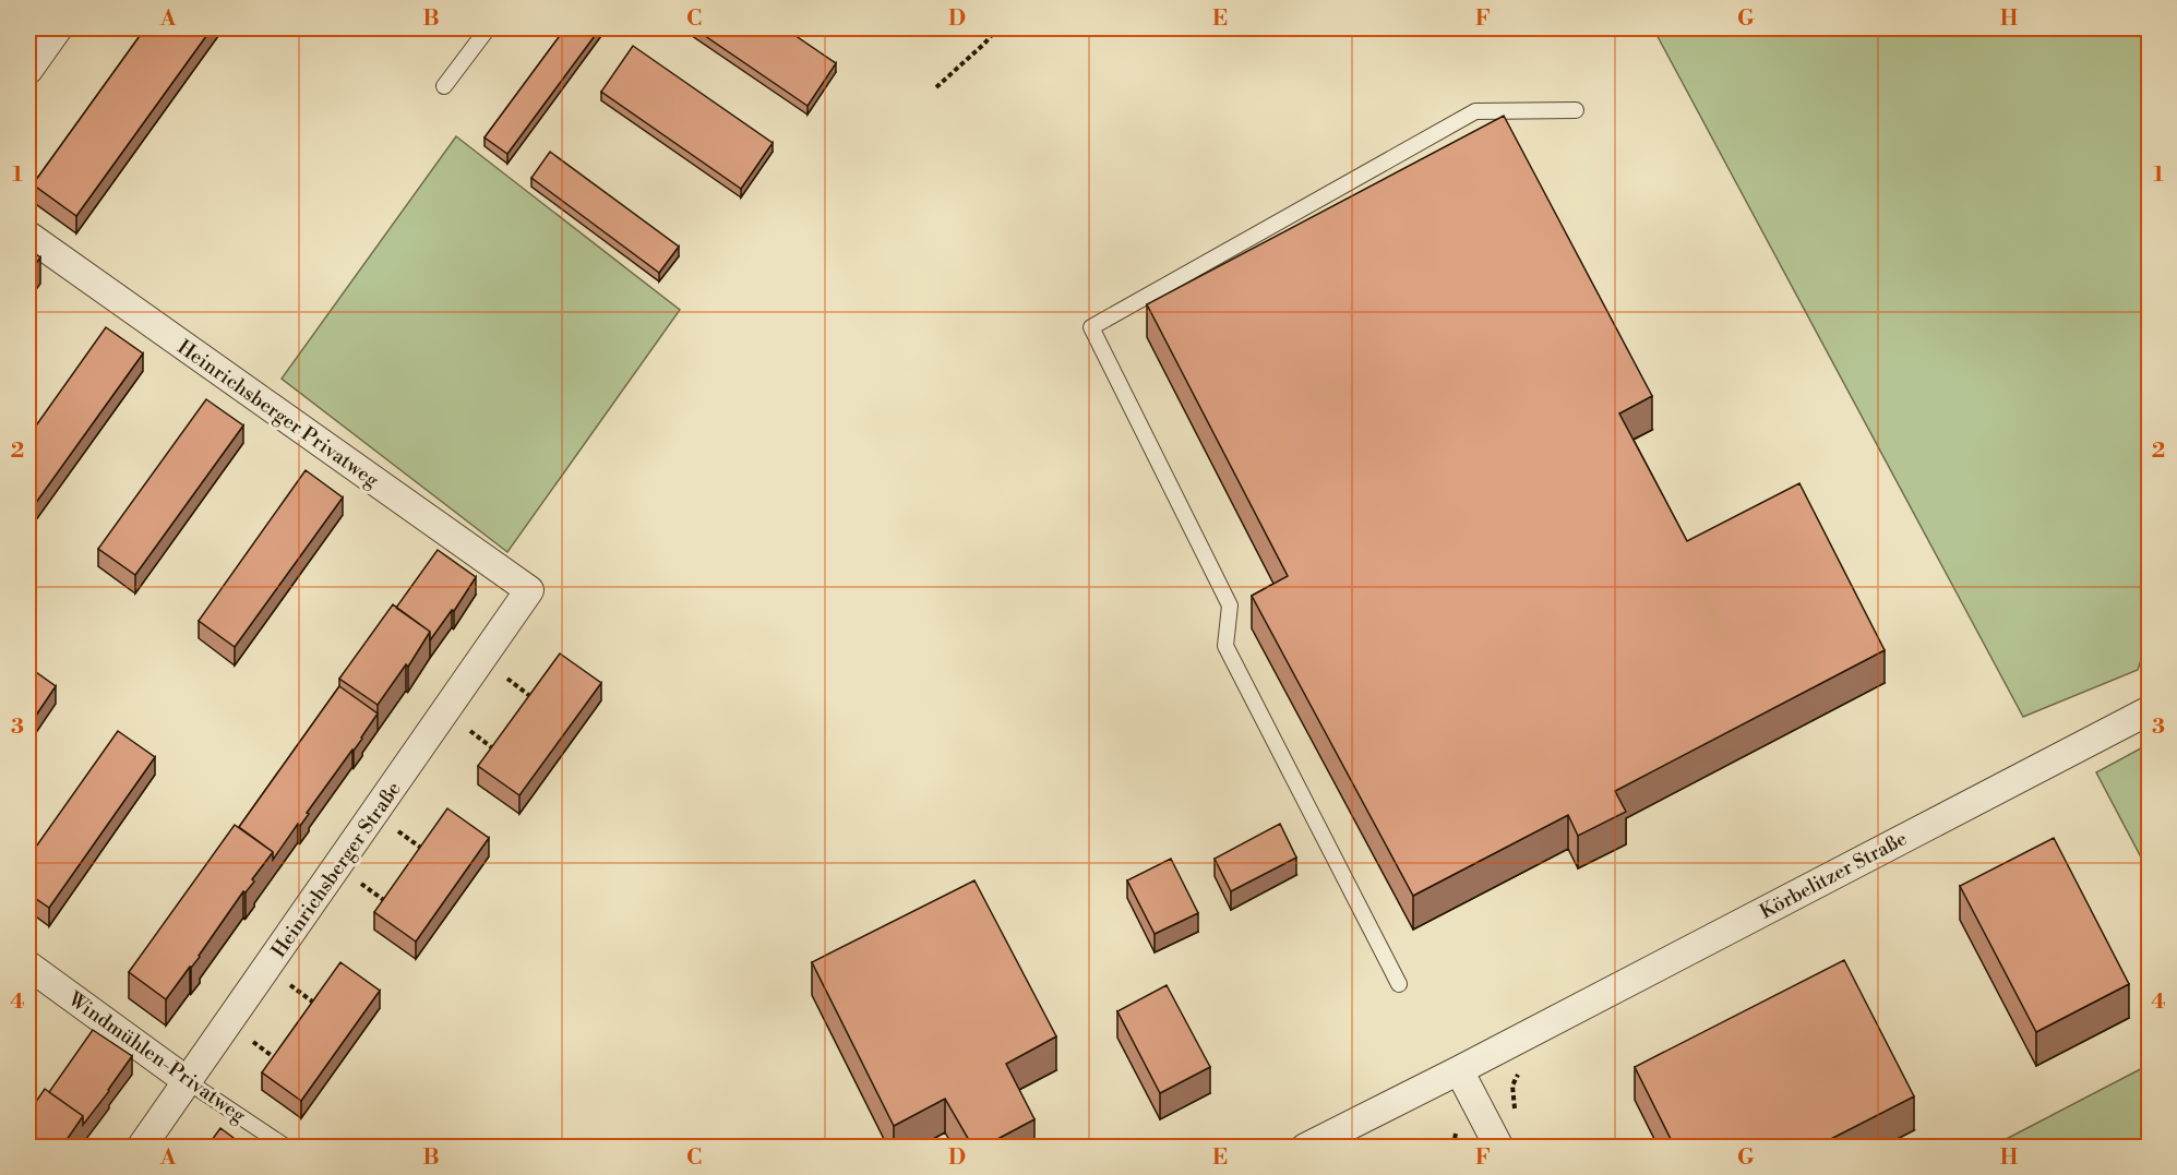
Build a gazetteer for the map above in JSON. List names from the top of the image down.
{
  "streets": {
    "street": [
      "Heinrichsberger Privatweg",
      "Heinrichsberger Straße",
      "Körbelitzer Straße",
      "Windmühlen-Privatweg"
    ]
  },
  "crossings": [
    ["Heinrichsberger Privatweg", "Heinrichsberger Straße"],
    ["Heinrichsberger Straße", "Windmühlen-Privatweg"]
  ],
  "grid": {
    "columns": [
      "A",
      "B",
      "C",
      "D",
      "E",
      "F",
      "G",
      "H"
    ],
    "rows": [
      "1",
      "2",
      "3",
      "4"
    ]
  }
}
